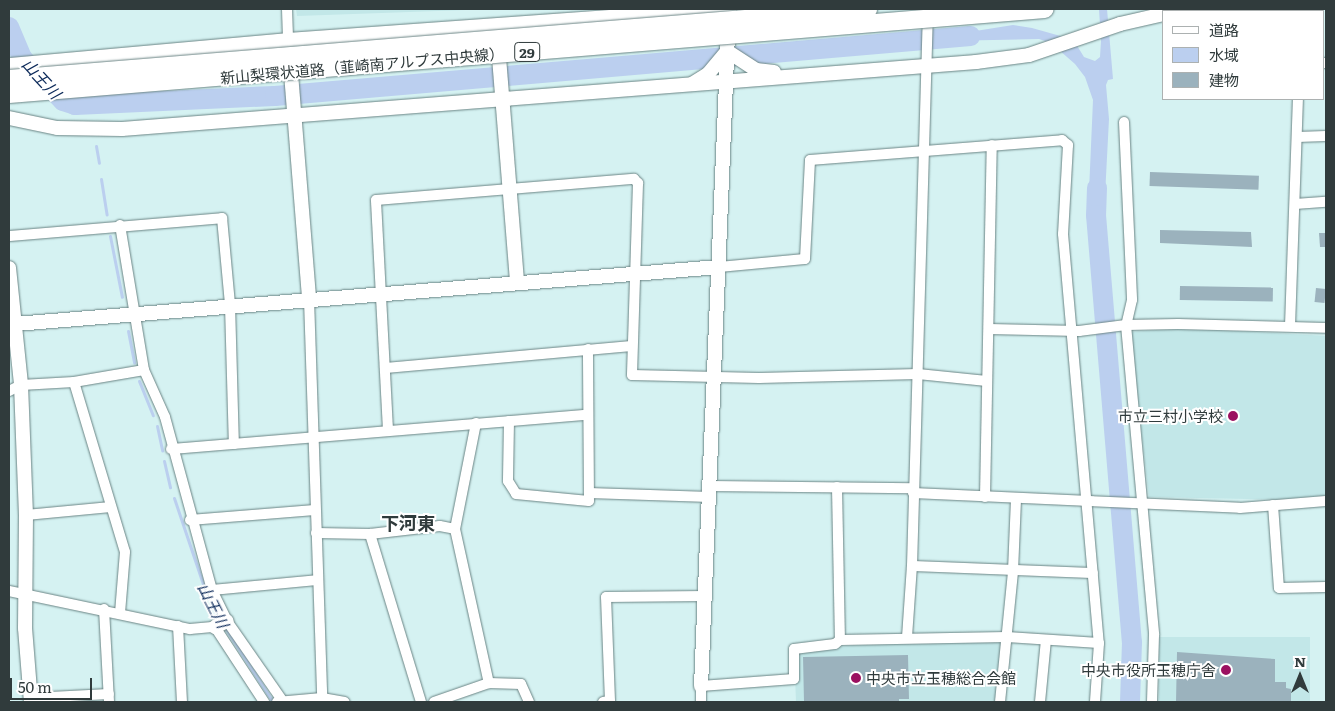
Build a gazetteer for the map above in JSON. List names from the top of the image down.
{
  "streets": {
    "highway": ["29", "新山梨環状道路（韮崎南アルプス中央線）"]
  },
  "districts": ["下河東"],
  "water": ["山王川"],
  "places": ["市立三村小学校", "中央市役所玉穂庁舎", "中央市立玉穂総合会館"],
  "legend": ["道路", "水域", "建物"],
  "scale_bar": "50 m",
  "north": "top"
}
